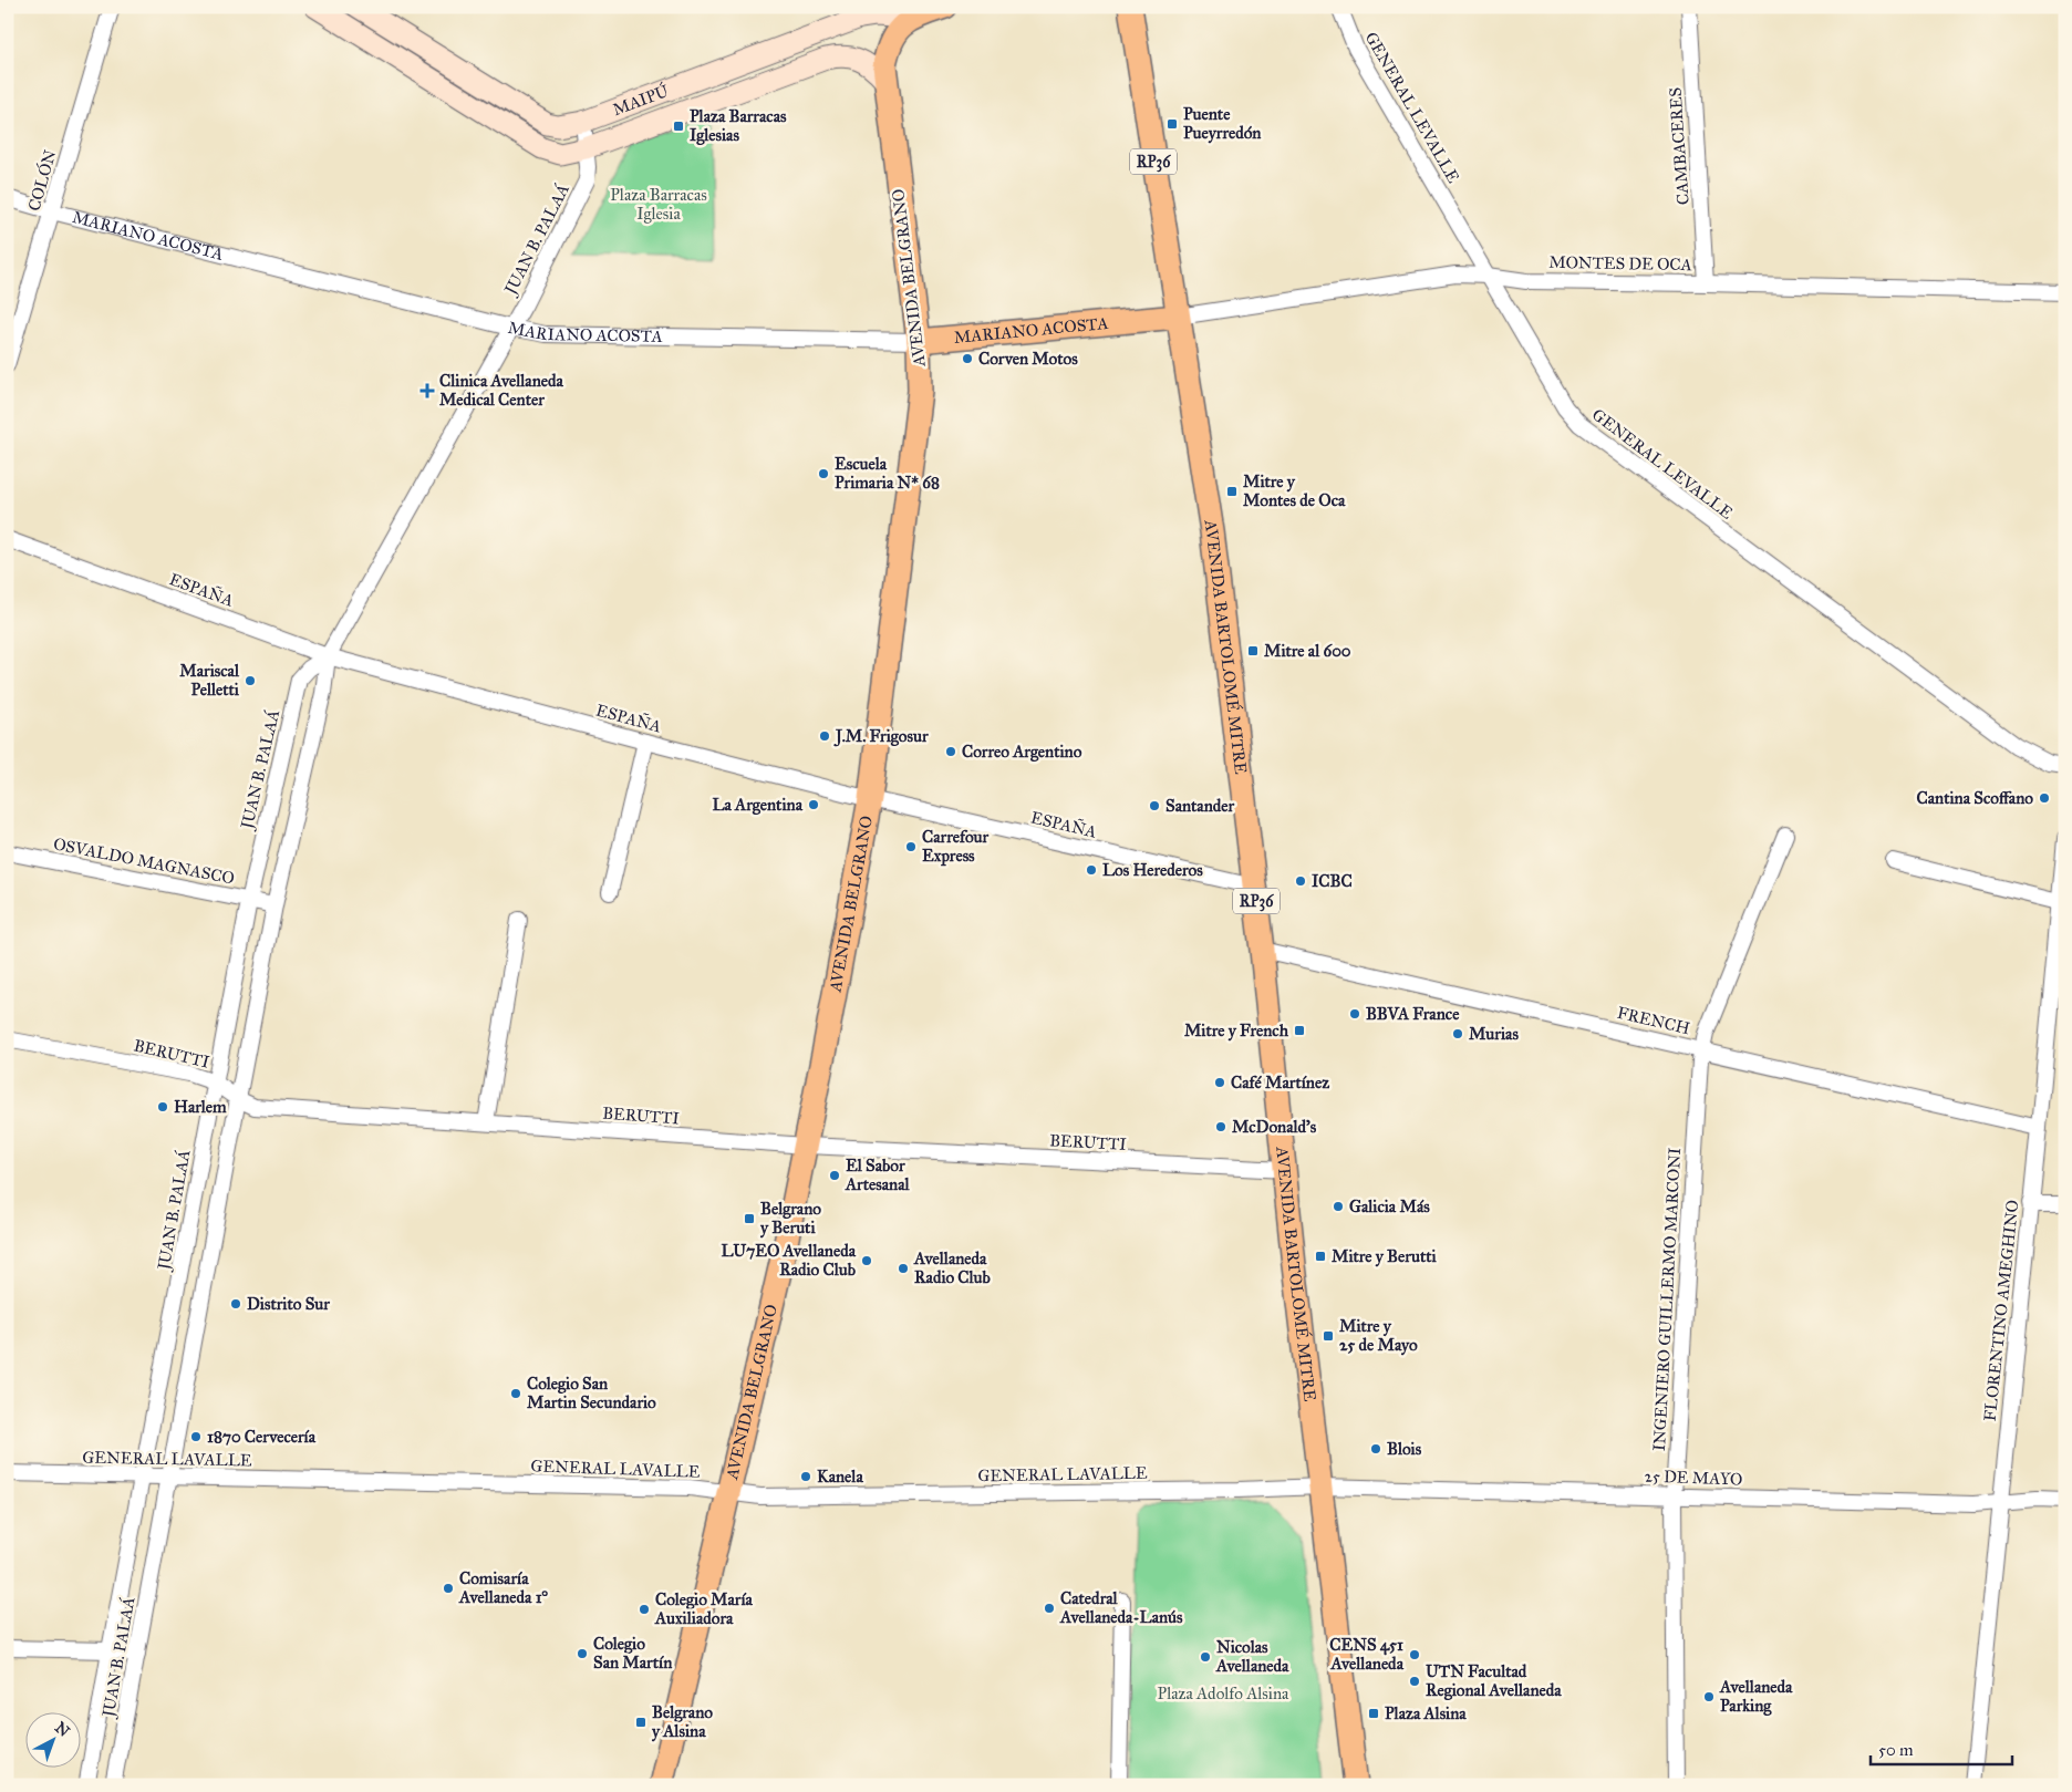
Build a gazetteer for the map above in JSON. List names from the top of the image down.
{
  "streets": {
    "main road": [
      "MAIPÚ",
      "RP36",
      "MARIANO ACOSTA",
      "AVENIDA BELGRANO",
      "AVENIDA BARTOLOMÉ MITRE"
    ],
    "street": [
      "GENERAL LEVALLE",
      "CAMBACERES",
      "COLÓN",
      "JUAN B. PALAÁ",
      "MONTES DE OCA",
      "ESPAÑA",
      "OSVALDO MAGNASCO",
      "FRENCH",
      "BERUTTI",
      "INGENIERO GUILLERMO MARCONI",
      "FLORENTINO AMEGHINO",
      "GENERAL LAVALLE",
      "25 DE MAYO"
    ]
  },
  "crossings": [
    ["MAIPÚ", "JUAN B. PALAÁ"],
    ["MAIPÚ", "AVENIDA BELGRANO"],
    ["GENERAL LEVALLE", "MONTES DE OCA"],
    ["CAMBACERES", "MONTES DE OCA"],
    ["COLÓN", "MARIANO ACOSTA"],
    ["MARIANO ACOSTA", "JUAN B. PALAÁ"],
    ["MARIANO ACOSTA", "MONTES DE OCA"],
    ["MARIANO ACOSTA", "AVENIDA BELGRANO"],
    ["MARIANO ACOSTA", "AVENIDA BARTOLOMÉ MITRE"],
    ["JUAN B. PALAÁ", "ESPAÑA"],
    ["JUAN B. PALAÁ", "OSVALDO MAGNASCO"],
    ["JUAN B. PALAÁ", "BERUTTI"],
    ["JUAN B. PALAÁ", "GENERAL LAVALLE"],
    ["MONTES DE OCA", "AVENIDA BARTOLOMÉ MITRE"],
    ["AVENIDA BELGRANO", "ESPAÑA"],
    ["AVENIDA BELGRANO", "BERUTTI"],
    ["AVENIDA BELGRANO", "GENERAL LAVALLE"],
    ["ESPAÑA", "AVENIDA BARTOLOMÉ MITRE"],
    ["AVENIDA BARTOLOMÉ MITRE", "FRENCH"],
    ["AVENIDA BARTOLOMÉ MITRE", "BERUTTI"],
    ["AVENIDA BARTOLOMÉ MITRE", "GENERAL LAVALLE"],
    ["AVENIDA BARTOLOMÉ MITRE", "25 DE MAYO"],
    ["FRENCH", "INGENIERO GUILLERMO MARCONI"],
    ["FRENCH", "FLORENTINO AMEGHINO"],
    ["INGENIERO GUILLERMO MARCONI", "25 DE MAYO"],
    ["FLORENTINO AMEGHINO", "25 DE MAYO"],
    ["GENERAL LAVALLE", "25 DE MAYO"]
  ],
  "parks": ["Plaza Barracas Iglesia", "Plaza Adolfo Alsina"],
  "places": {
    "transit": [
      "Puente Pueyrredón",
      "Plaza Barracas Iglesias",
      "Mitre y Montes de Oca",
      "Mitre al 600",
      "Mitre y French",
      "Belgrano y Beruti",
      "Mitre y Berutti",
      "Mitre y 25 de Mayo",
      "Plaza Alsina",
      "Belgrano y Alsina"
    ],
    "other": [
      "Corven Motos",
      "Escuela Primaria N* 68",
      "Mariscal Pelletti",
      "J.M. Frigosur",
      "Correo Argentino",
      "Cantina Scoffano",
      "La Argentina",
      "Santander",
      "Carrefour Express",
      "Los Herederos",
      "ICBC",
      "BBVA France",
      "Murias",
      "Café Martínez",
      "Harlem",
      "McDonald's",
      "El Sabor Artesanal",
      "Galicia Más",
      "LU7EO Avellaneda Radio Club",
      "Avellaneda Radio Club",
      "Distrito Sur",
      "Colegio San Martin Secundario",
      "1870 Cervecería",
      "Blois",
      "Kanela",
      "Comisaría Avellaneda 1°",
      "Catedral Avellaneda-Lanús",
      "Colegio María Auxiliadora",
      "Colegio San Martín",
      "CENS 451 Avellaneda",
      "Nicolas Avellaneda",
      "UTN Facultad Regional Avellaneda",
      "Avellaneda Parking"
    ],
    "health": ["Clinica Avellaneda Medical Center"]
  },
  "scale_bar": "50 m",
  "north": "top right"
}
